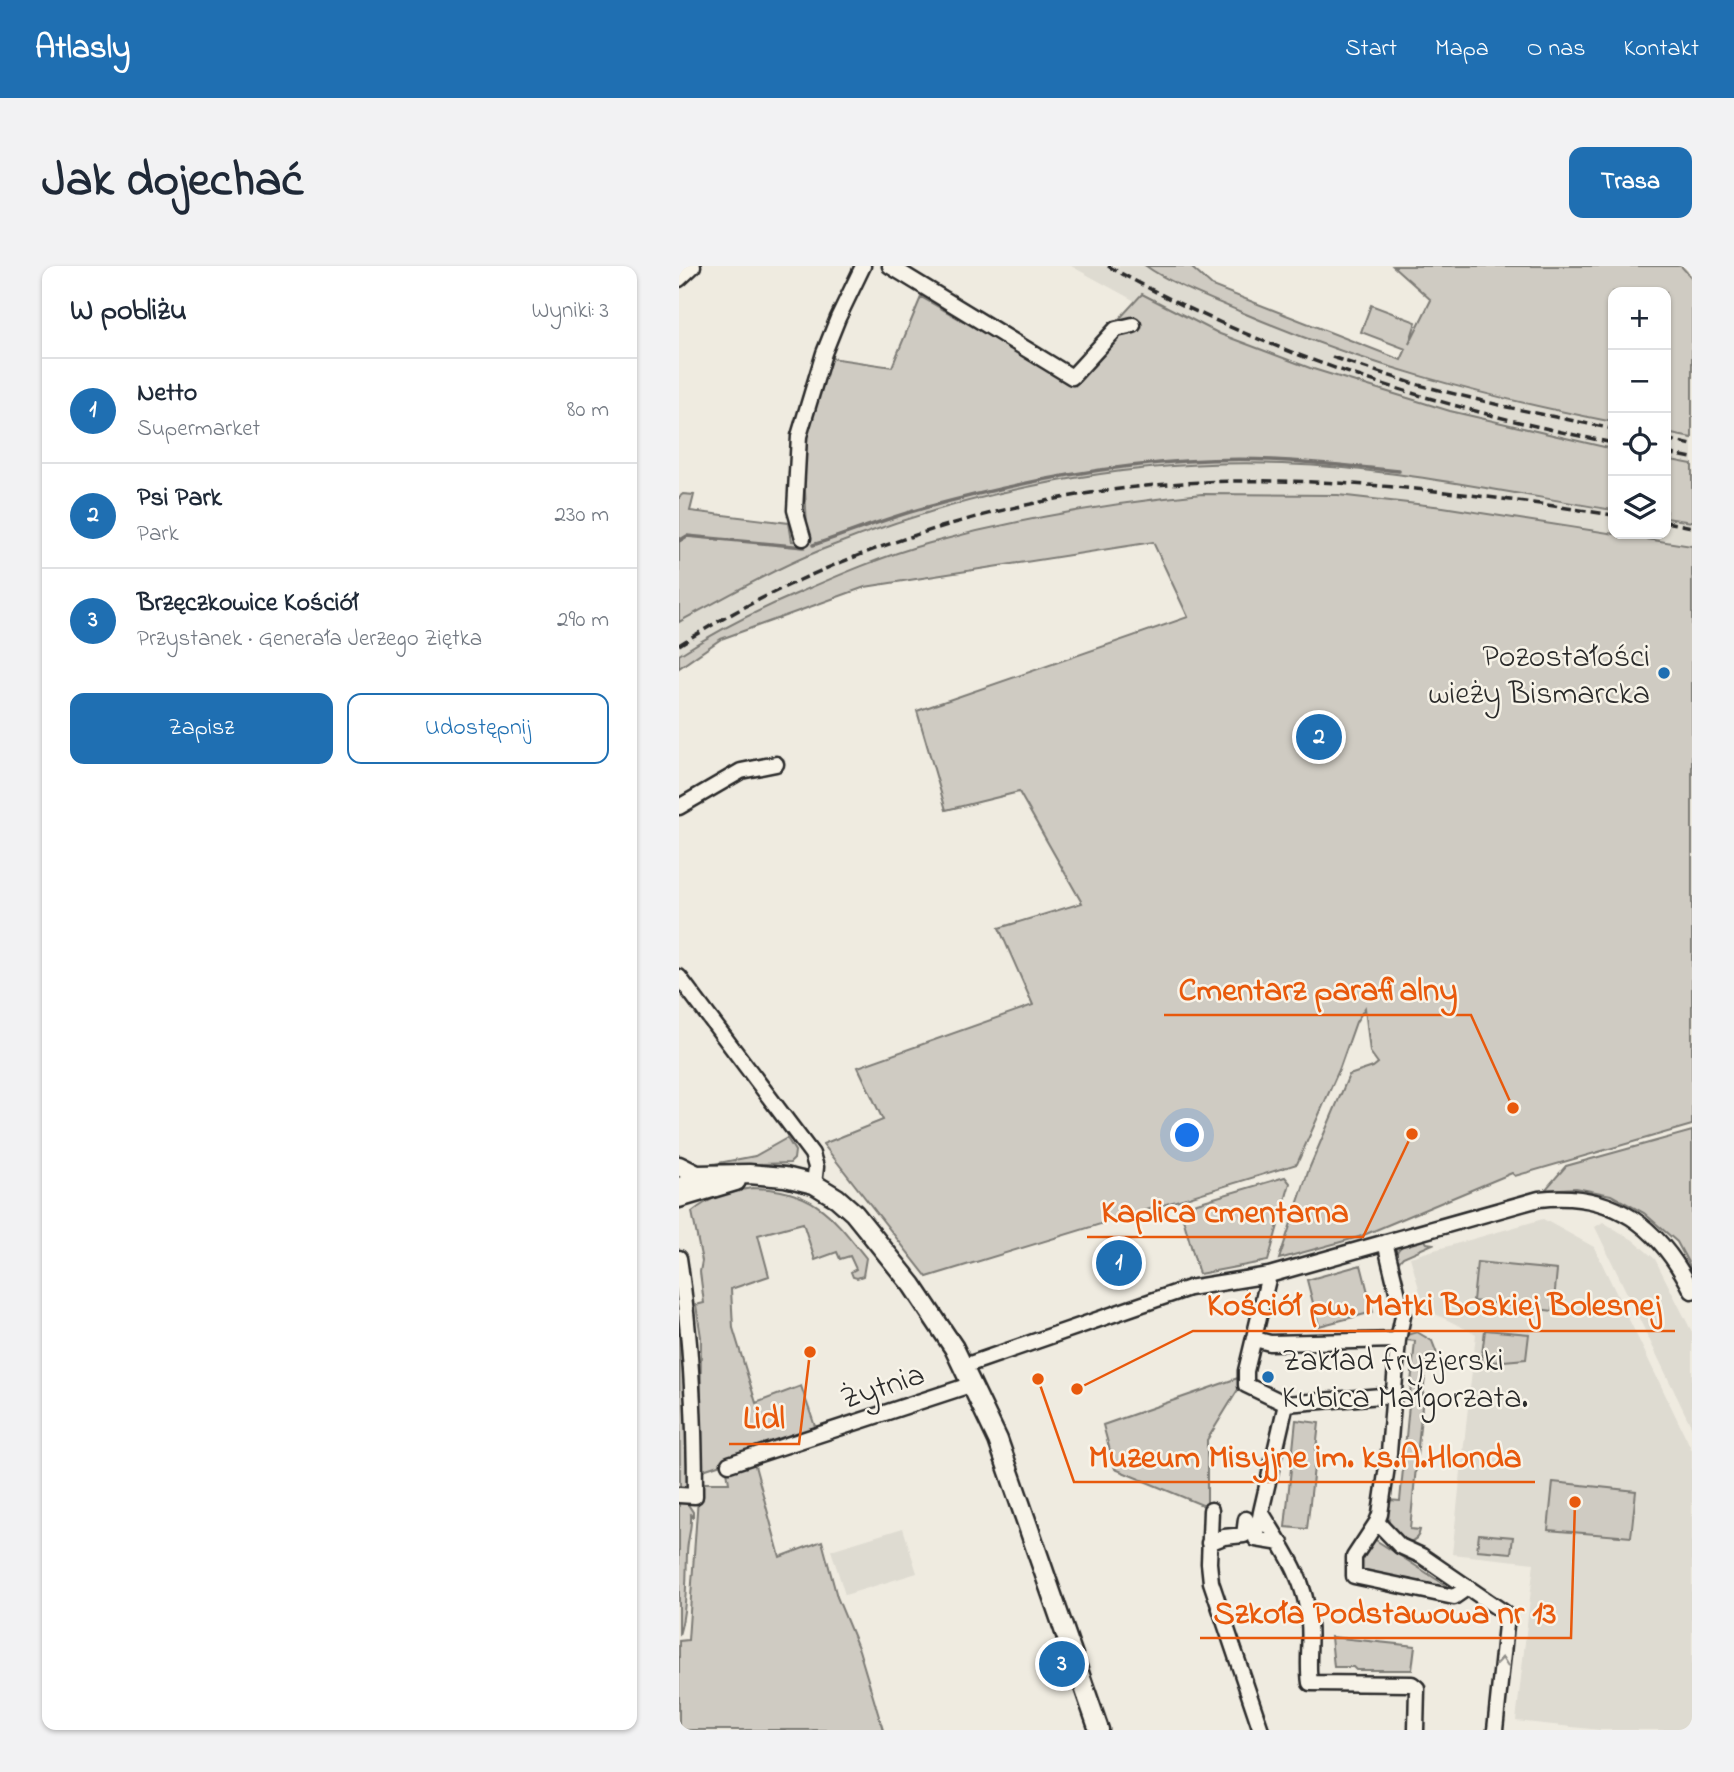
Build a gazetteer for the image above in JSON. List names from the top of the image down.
{
  "streets": {
    "street": ["Żytnia"]
  },
  "places": [
    "Pozostałości wieży Bismarcka",
    "Cmentarz parafialny",
    "Kaplica cmentarna",
    "Lidl",
    "Zakład fryzjerski Kubica Małgorzata.",
    "Muzeum Misyjne im. ks.A.Hlonda",
    "Kościół pw. Matki Boskiej Bolesnej",
    "Szkoła Podstawowa nr 13"
  ],
  "page": {
    "header": "Atlasly",
    "nav": [
      "Start",
      "Mapa",
      "O nas",
      "Kontakt"
    ],
    "title": "Jak dojechać",
    "buttons": [
      "Trasa",
      ["Zapisz", "Udostępnij"]
    ],
    "heading": ["W pobliżu", "Wyniki: 3"],
    "map_buttons": ["+", "−"],
    "list": [
      {
        "mark": "1",
        "name": "Netto",
        "note": "Supermarket",
        "value": "80 m"
      },
      {
        "mark": "2",
        "name": "Psi Park",
        "note": "Park",
        "value": "230 m"
      },
      {
        "mark": "3",
        "name": "Brzęczkowice Kościół",
        "note": "Przystanek · Generała Jerzego Ziętka",
        "value": "290 m"
      }
    ],
    "pins": ["2", "1", "3"]
  }
}
